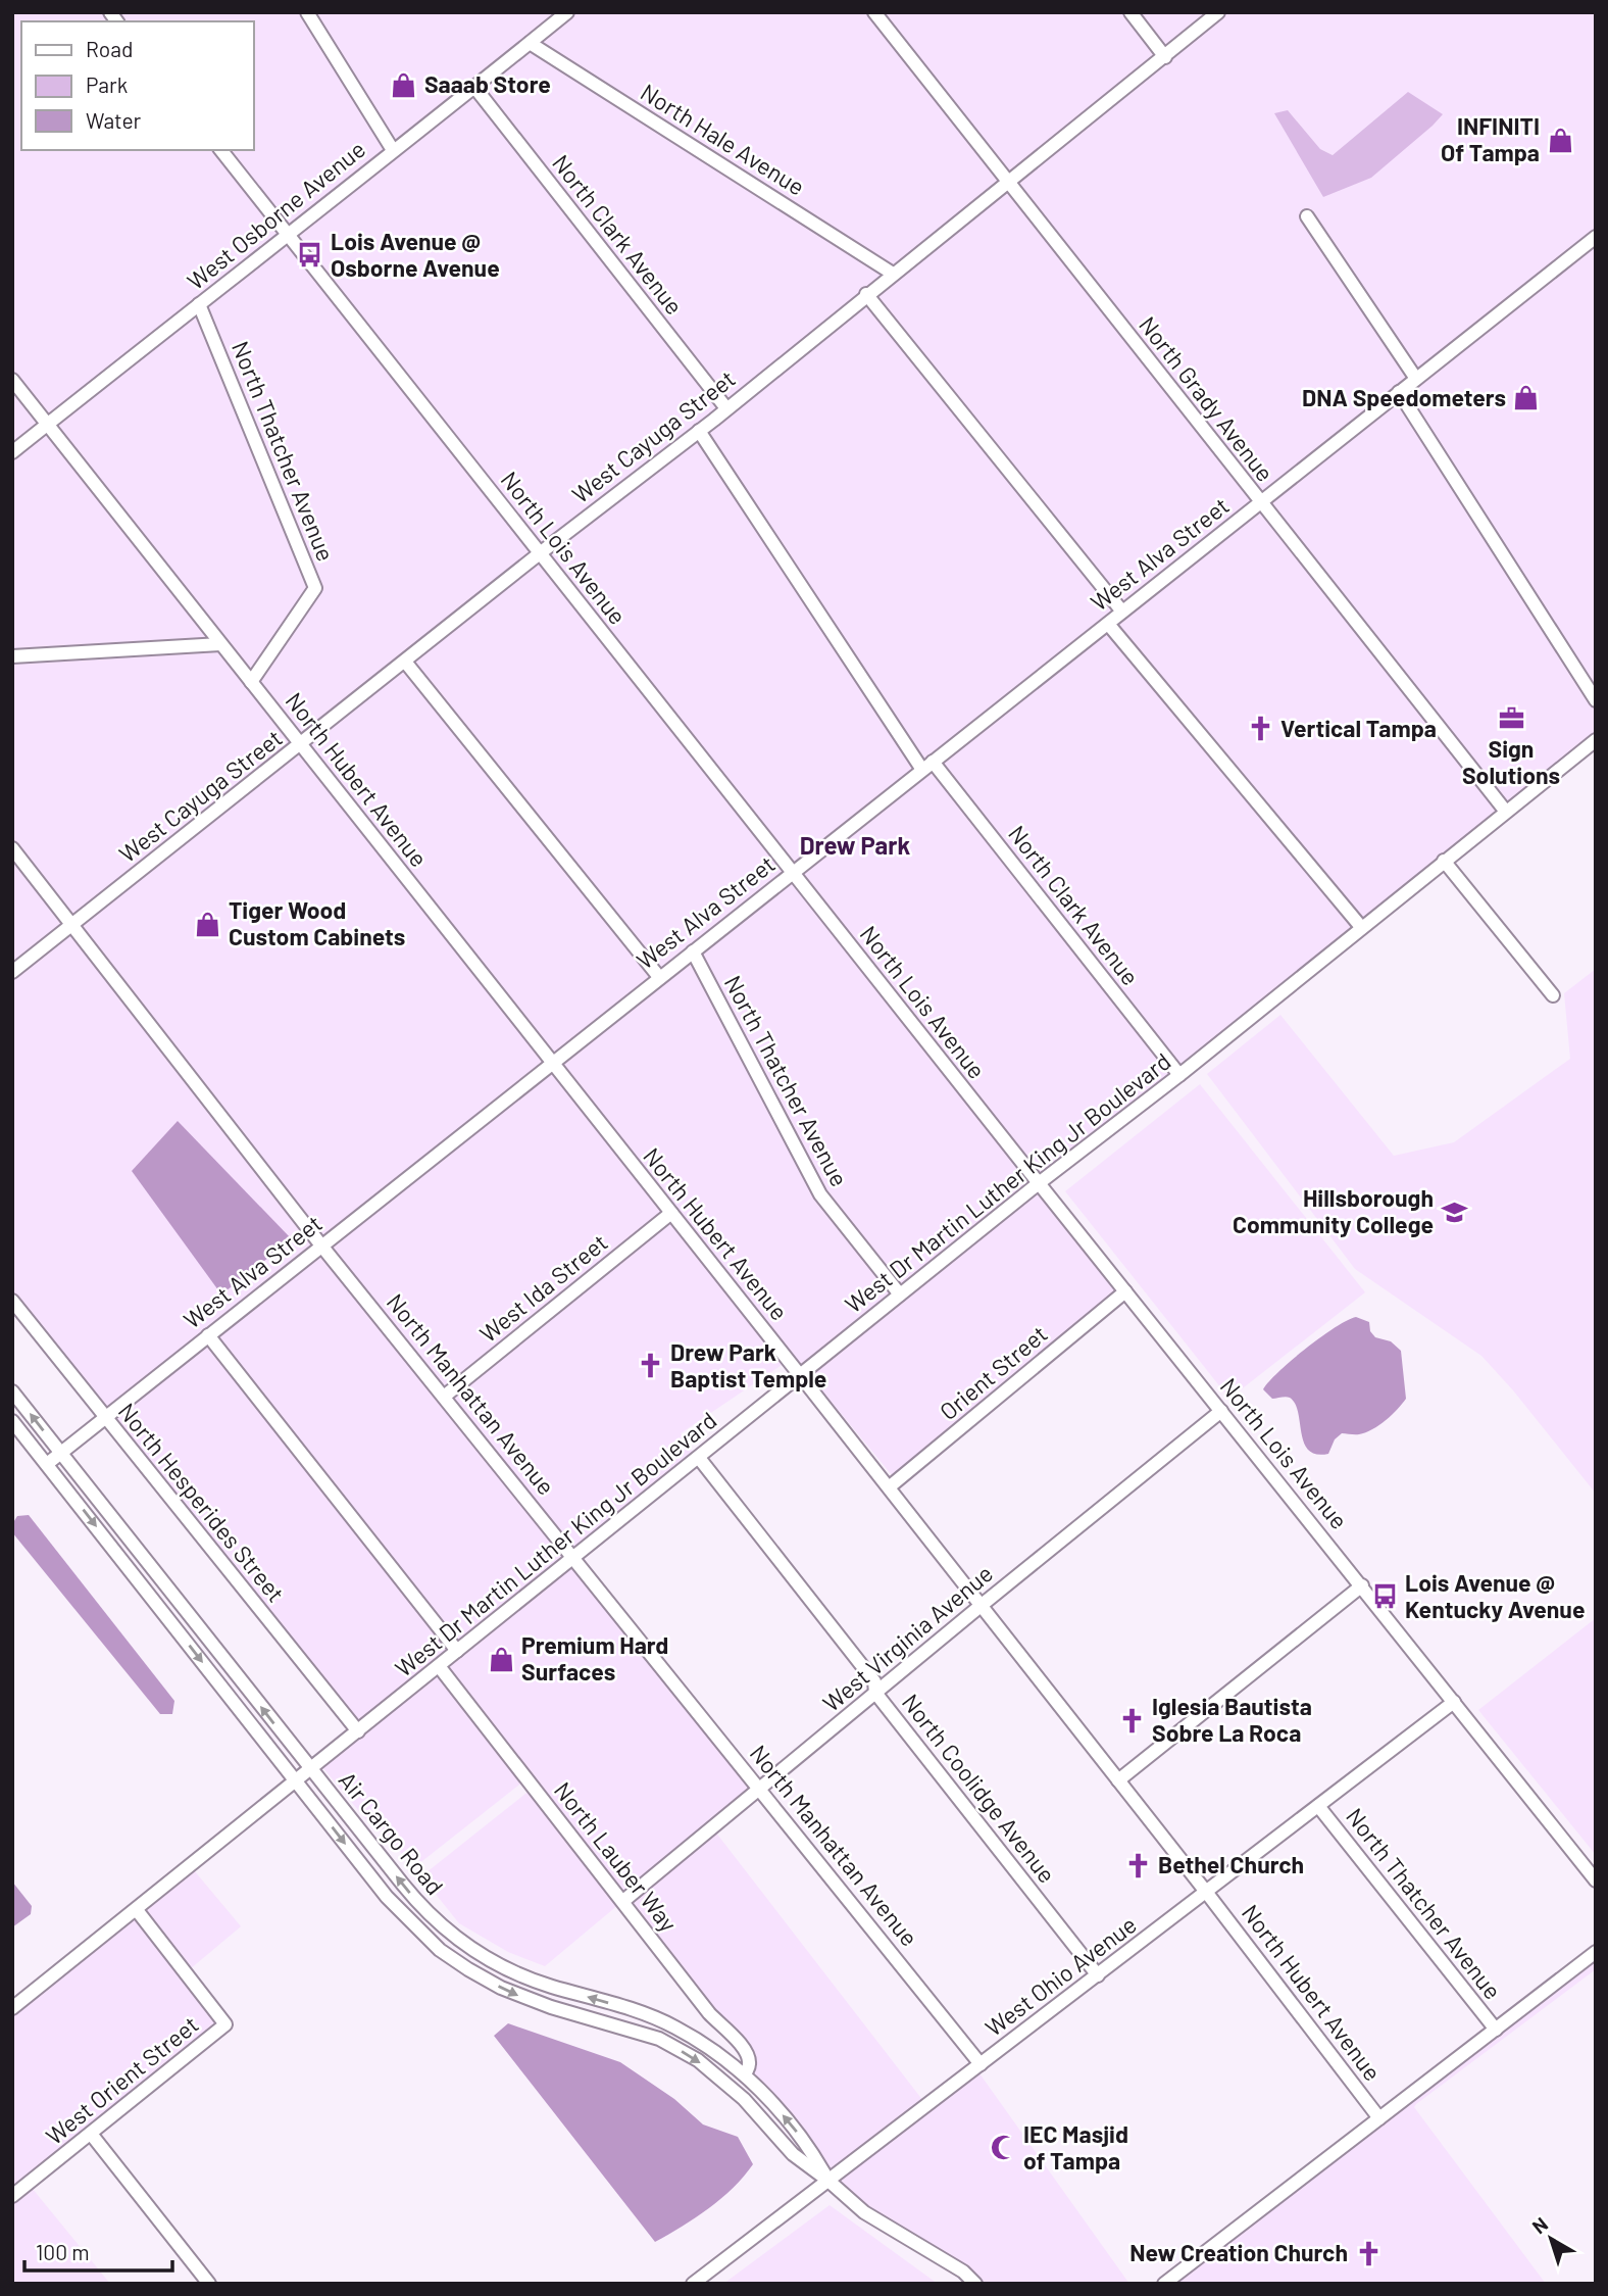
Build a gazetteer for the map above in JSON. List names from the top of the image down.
{
  "streets": {
    "street": [
      "North Hale Avenue",
      "West Osborne Avenue",
      "North Clark Avenue",
      "North Grady Avenue",
      "West Cayuga Street",
      "North Thatcher Avenue",
      "North Lois Avenue",
      "West Alva Street",
      "North Hubert Avenue",
      "West Dr Martin Luther King Jr Boulevard",
      "West Ida Street",
      "Orient Street",
      "North Manhattan Avenue",
      "North Hesperides Street",
      "West Virginia Avenue",
      "North Coolidge Avenue",
      "Air Cargo Road",
      "North Lauber Way",
      "West Ohio Avenue",
      "West Orient Street"
    ]
  },
  "crossings": [
    ["North Hale Avenue", "West Osborne Avenue"],
    ["North Hale Avenue", "West Cayuga Street"],
    ["West Osborne Avenue", "North Clark Avenue"],
    ["West Osborne Avenue", "North Thatcher Avenue"],
    ["West Osborne Avenue", "North Lois Avenue"],
    ["West Osborne Avenue", "North Hubert Avenue"],
    ["North Clark Avenue", "West Cayuga Street"],
    ["North Clark Avenue", "West Alva Street"],
    ["North Clark Avenue", "West Dr Martin Luther King Jr Boulevard"],
    ["North Grady Avenue", "West Cayuga Street"],
    ["North Grady Avenue", "West Alva Street"],
    ["North Grady Avenue", "West Dr Martin Luther King Jr Boulevard"],
    ["West Cayuga Street", "North Lois Avenue"],
    ["West Cayuga Street", "North Hubert Avenue"],
    ["West Cayuga Street", "North Manhattan Avenue"],
    ["North Thatcher Avenue", "West Alva Street"],
    ["North Thatcher Avenue", "North Hubert Avenue"],
    ["North Thatcher Avenue", "West Dr Martin Luther King Jr Boulevard"],
    ["North Thatcher Avenue", "West Ohio Avenue"],
    ["North Lois Avenue", "West Alva Street"],
    ["North Lois Avenue", "West Dr Martin Luther King Jr Boulevard"],
    ["North Lois Avenue", "Orient Street"],
    ["North Lois Avenue", "West Virginia Avenue"],
    ["North Lois Avenue", "West Ohio Avenue"],
    ["West Alva Street", "North Hubert Avenue"],
    ["West Alva Street", "North Manhattan Avenue"],
    ["West Alva Street", "North Hesperides Street"],
    ["West Alva Street", "Air Cargo Road"],
    ["North Hubert Avenue", "West Dr Martin Luther King Jr Boulevard"],
    ["North Hubert Avenue", "West Ida Street"],
    ["North Hubert Avenue", "Orient Street"],
    ["North Hubert Avenue", "West Virginia Avenue"],
    ["North Hubert Avenue", "West Ohio Avenue"],
    ["West Dr Martin Luther King Jr Boulevard", "North Manhattan Avenue"],
    ["West Dr Martin Luther King Jr Boulevard", "North Hesperides Street"],
    ["West Dr Martin Luther King Jr Boulevard", "North Coolidge Avenue"],
    ["West Dr Martin Luther King Jr Boulevard", "Air Cargo Road"],
    ["West Dr Martin Luther King Jr Boulevard", "North Lauber Way"],
    ["West Dr Martin Luther King Jr Boulevard", "West Orient Street"],
    ["West Ida Street", "North Manhattan Avenue"],
    ["North Manhattan Avenue", "West Virginia Avenue"],
    ["North Manhattan Avenue", "West Ohio Avenue"],
    ["West Virginia Avenue", "North Coolidge Avenue"],
    ["West Virginia Avenue", "North Lauber Way"],
    ["North Coolidge Avenue", "West Ohio Avenue"],
    ["Air Cargo Road", "North Lauber Way"],
    ["Air Cargo Road", "West Ohio Avenue"]
  ],
  "districts": ["Drew Park"],
  "places": {
    "shop": [
      "Saaab Store",
      "INFINITI Of Tampa",
      "DNA Speedometers",
      "Tiger Wood Custom Cabinets",
      "Premium Hard Surfaces"
    ],
    "bus stop": ["Lois Avenue @ Osborne Avenue", "Lois Avenue @ Kentucky Avenue"],
    "office": ["Sign Solutions"],
    "church": [
      "Vertical Tampa",
      "Drew Park Baptist Temple",
      "Iglesia Bautista Sobre La Roca",
      "Bethel Church",
      "New Creation Church"
    ],
    "school or university": ["Hillsborough Community College"],
    "mosque": ["IEC Masjid of Tampa"]
  },
  "legend": ["Road", "Park", "Water"],
  "scale_bar": "100 m",
  "north": "top left"
}
